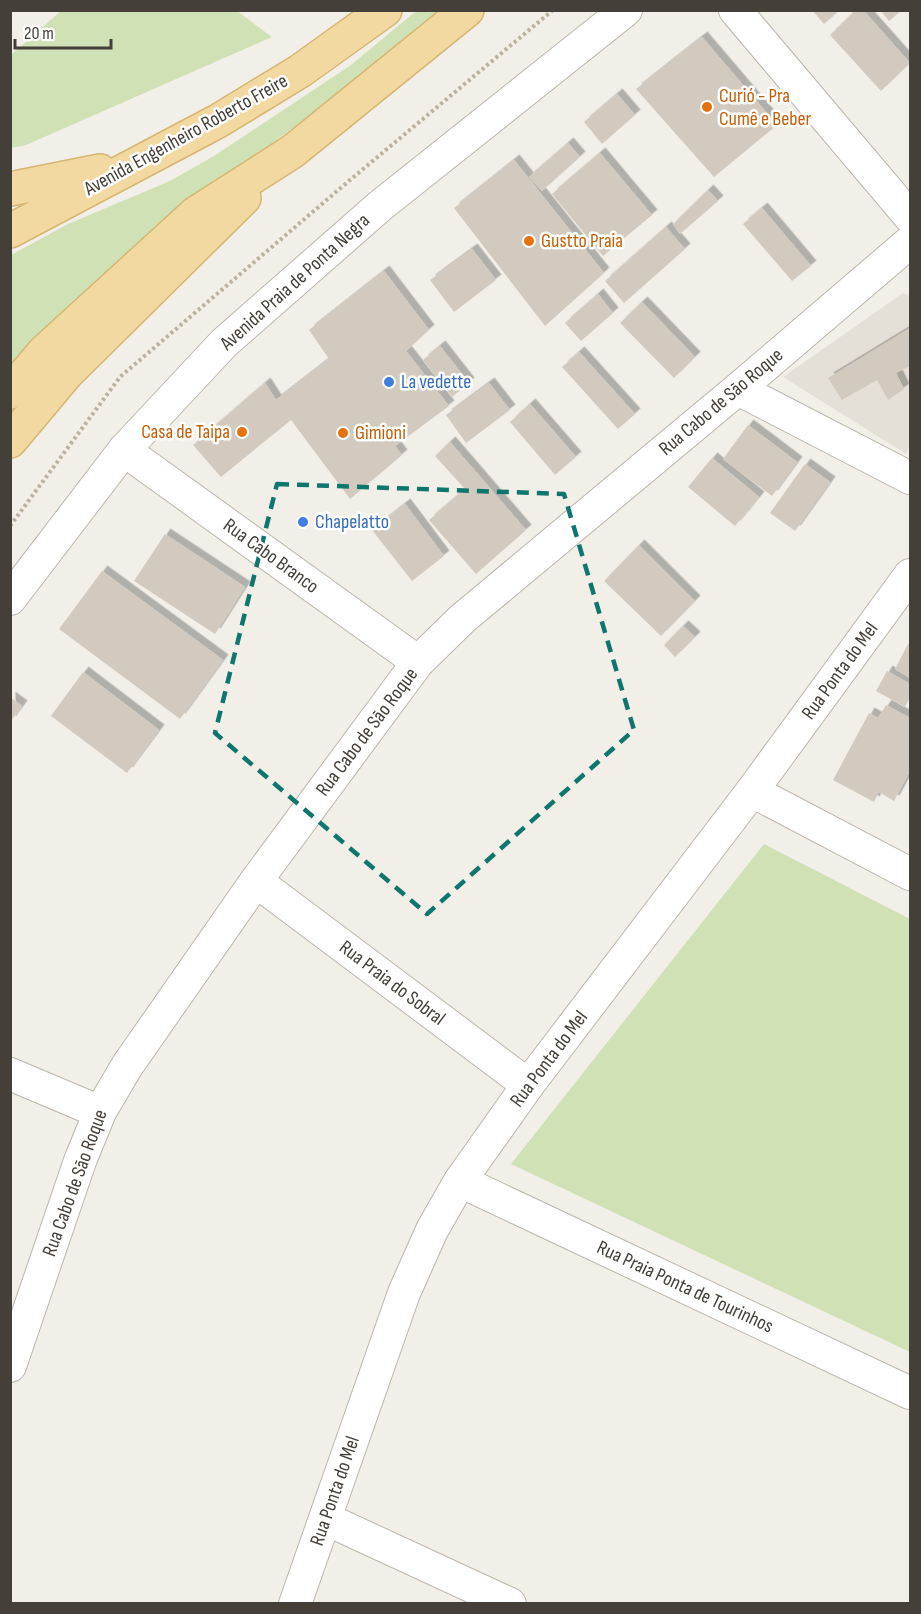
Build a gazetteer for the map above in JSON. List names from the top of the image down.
{
  "streets": {
    "main road": ["Avenida Engenheiro Roberto Freire"],
    "street": [
      "Avenida Praia de Ponta Negra",
      "Rua Cabo de São Roque",
      "Rua Cabo Branco",
      "Rua Ponta do Mel",
      "Rua Praia do Sobral",
      "Rua Praia Ponta de Tourinhos"
    ]
  },
  "crossings": [
    ["Avenida Praia de Ponta Negra", "Rua Cabo Branco"],
    ["Rua Cabo de São Roque", "Rua Cabo Branco"],
    ["Rua Cabo de São Roque", "Rua Praia do Sobral"],
    ["Rua Ponta do Mel", "Rua Praia do Sobral"],
    ["Rua Ponta do Mel", "Rua Praia Ponta de Tourinhos"]
  ],
  "places": [
    "Curió - Pra Cumê e Beber",
    "Gustto Praia",
    "La vedette",
    "Casa de Taipa",
    "Gimioni",
    "Chapelatto"
  ],
  "scale_bar": "20 m"
}
